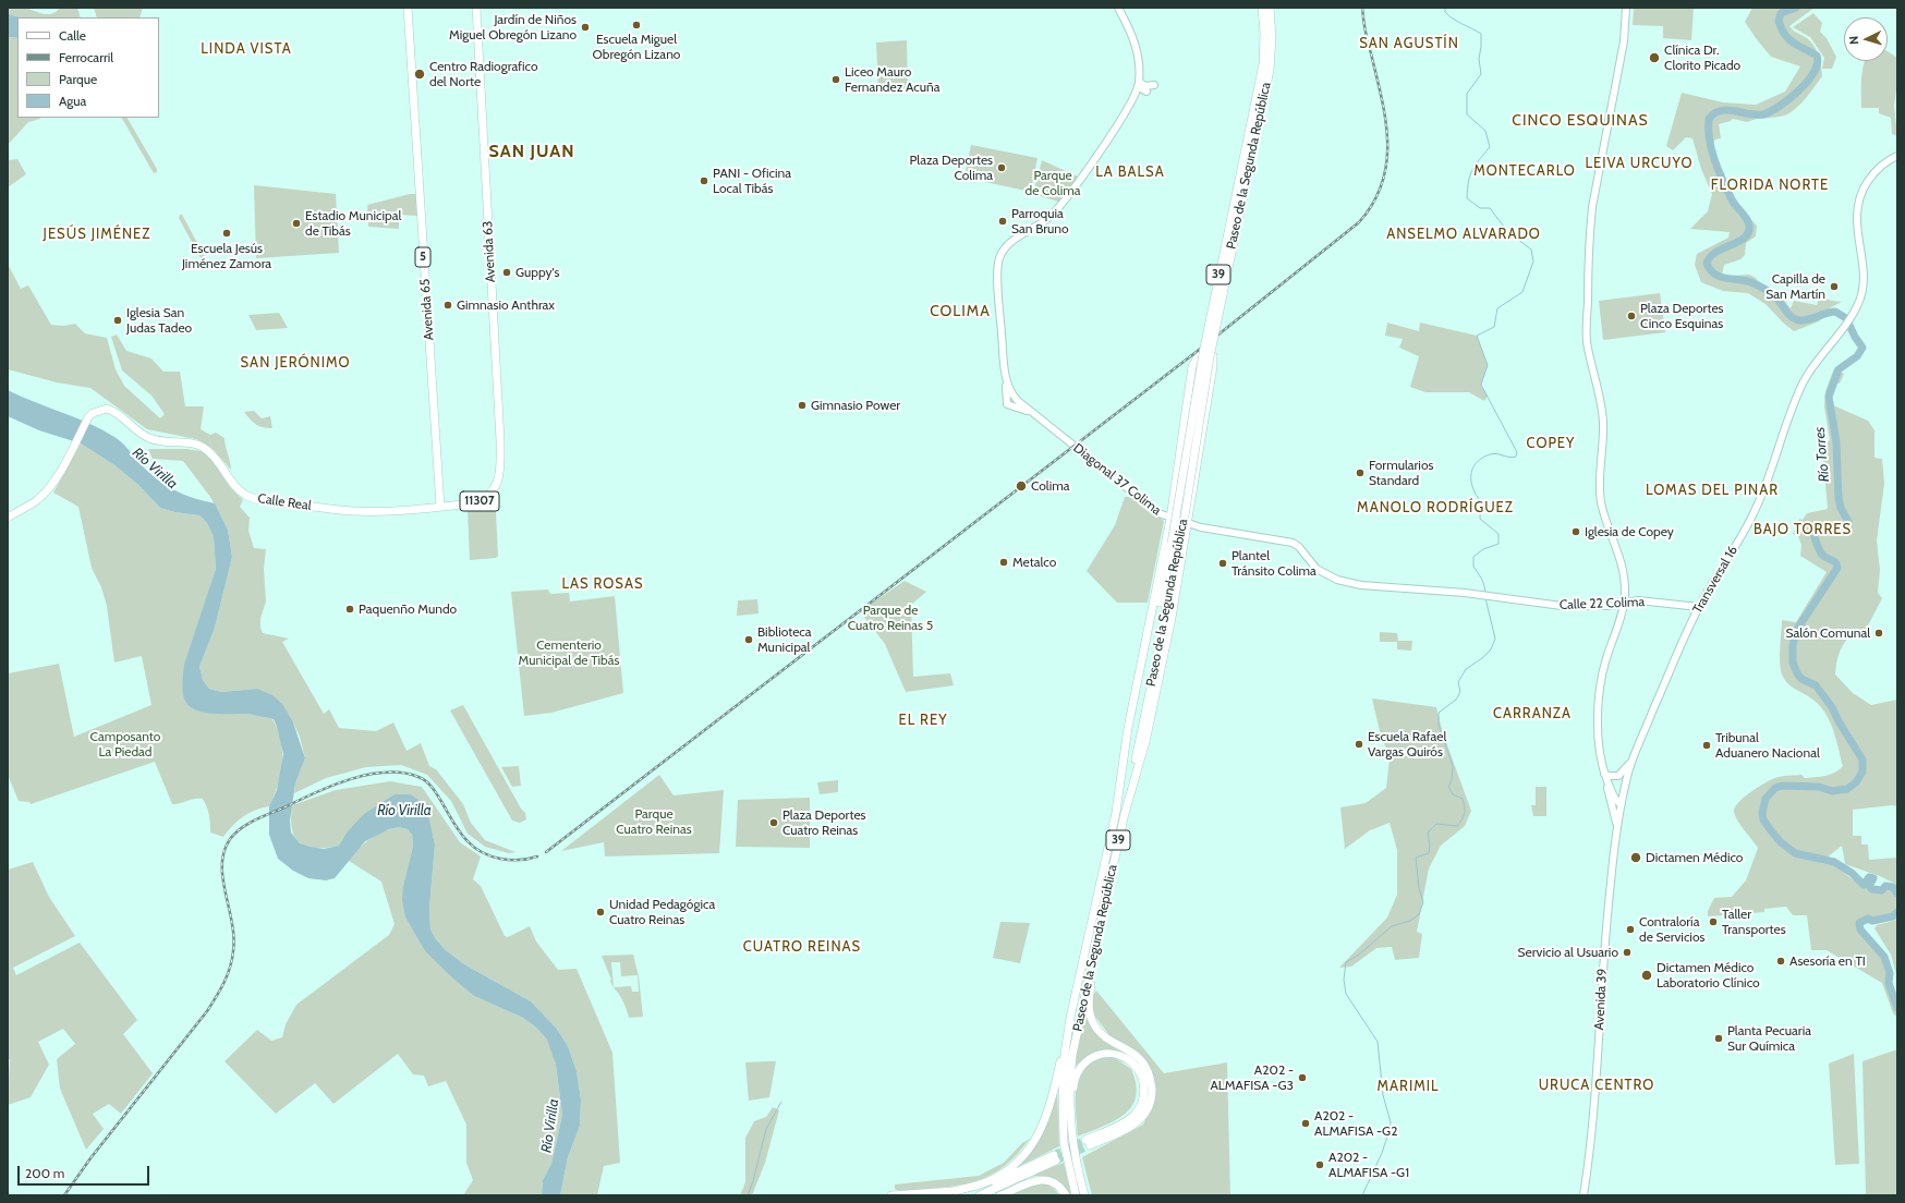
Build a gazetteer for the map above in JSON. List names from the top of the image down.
{
  "streets": {
    "main road": [
      "Paseo de la Segunda República",
      "Avenida 63",
      "5",
      "39",
      "Avenida 65",
      "Diagonal 37 Colima",
      "11307",
      "Calle Real",
      "Transversal 16",
      "Calle 22 Colima",
      "Avenida 39"
    ]
  },
  "crossings": [
    ["Avenida 63", "Avenida 65"],
    ["Avenida 63", "Calle Real"],
    ["Avenida 65", "Calle Real"],
    ["Diagonal 37 Colima", "Calle 22 Colima"],
    ["Transversal 16", "Calle 22 Colima"],
    ["Transversal 16", "Avenida 39"]
  ],
  "districts": [
    "SAN AGUSTÍN",
    "LINDA VISTA",
    "CINCO ESQUINAS",
    "SAN JUAN",
    "LEIVA URCUYO",
    "MONTECARLO",
    "LA BALSA",
    "FLORIDA NORTE",
    "JESÚS JIMÉNEZ",
    "ANSELMO ALVARADO",
    "COLIMA",
    "SAN JERÓNIMO",
    "COPEY",
    "LOMAS DEL PINAR",
    "MANOLO RODRÍGUEZ",
    "BAJO TORRES",
    "LAS ROSAS",
    "CARRANZA",
    "EL REY",
    "CUATRO REINAS",
    "URUCA CENTRO",
    "MARIMIL"
  ],
  "water": ["Río Torres", "Río Virilla"],
  "parks": [
    "Parque de Colima",
    "Parque de Cuatro Reinas 5",
    "Cementerio Municipal de Tibás",
    "Camposanto La Piedad",
    "Parque Cuatro Reinas"
  ],
  "places": [
    "Escuela Miguel Obregón Lizano",
    "Jardín de Niños Miguel Obregón Lizano",
    "Clínica Dr. Clorito Picado",
    "Centro Radiografico del Norte",
    "Liceo Mauro Fernandez Acuña",
    "Plaza Deportes Colima",
    "PANI - Oficina Local Tibás",
    "Parroquia San Bruno",
    "Estadio Municipal de Tibás",
    "Escuela Jesús Jiménez Zamora",
    "Guppy's",
    "Capilla de San Martín",
    "Gimnasio Anthrax",
    "Plaza Deportes Cinco Esquinas",
    "Iglesia San Judas Tadeo",
    "Gimnasio Power",
    "Formularios Standard",
    "Colima",
    "Iglesia de Copey",
    "Metalco",
    "Plantel Tránsito Colima",
    "Paquenño Mundo",
    "Salón Comunal",
    "Biblioteca Municipal",
    "Escuela Rafael Vargas Quirós",
    "Tribunal Aduanero Nacional",
    "Plaza Deportes Cuatro Reinas",
    "Dictamen Médico",
    "Unidad Pedagógica Cuatro Reinas",
    "Taller Transportes",
    "Contraloría de Servicios",
    "Servicio al Usuario",
    "Asesoría en TI",
    "Dictamen Médico Laboratorio Clínico",
    "Planta Pecuaria Sur Química",
    "A202 - ALMAFISA -G3",
    "A202 - ALMAFISA -G2",
    "A202 - ALMAFISA -G1"
  ],
  "legend": [
    "Calle",
    "Ferrocarril",
    "Parque",
    "Agua"
  ],
  "scale_bar": "200 m",
  "north": "left"
}
